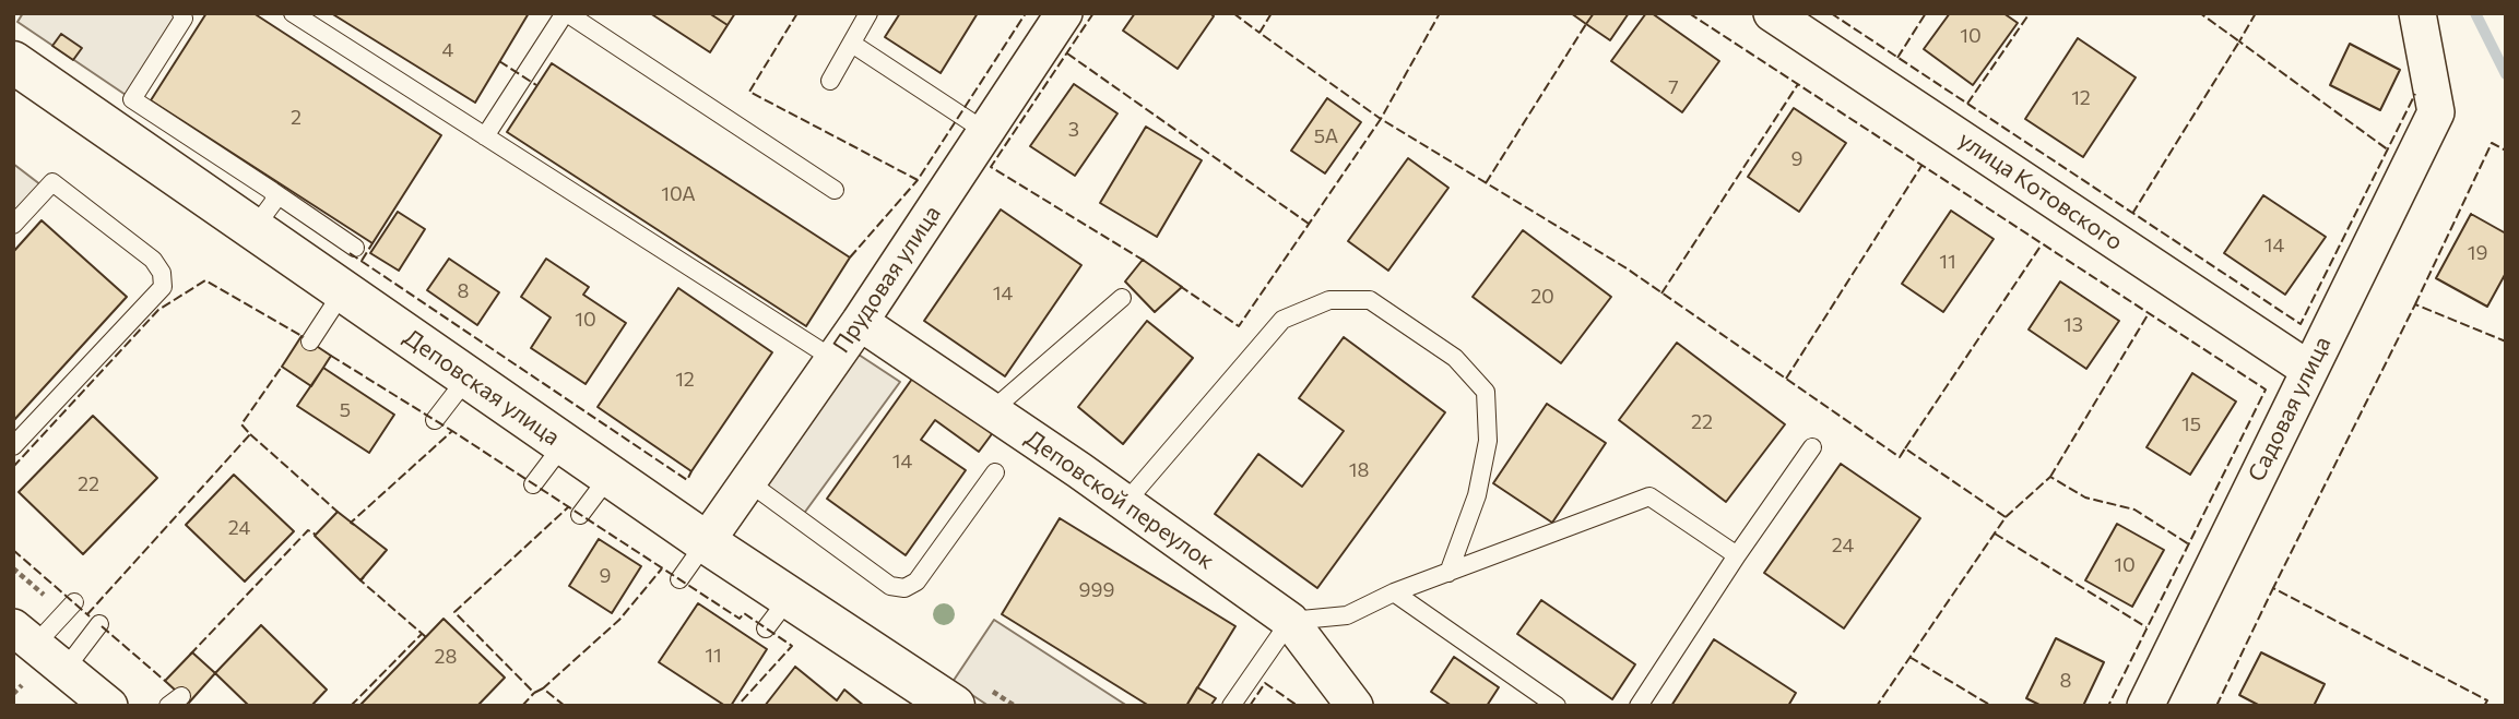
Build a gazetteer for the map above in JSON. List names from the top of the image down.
{
  "streets": {
    "main road": ["Деповская улица"],
    "street": [
      "улица Котовского",
      "Прудовая улица",
      "Садовая улица",
      "Деповской переулок"
    ]
  },
  "crossings": [
    ["улица Котовского", "Садовая улица"],
    ["Прудовая улица", "Деповская улица"],
    ["Прудовая улица", "Деповской переулок"]
  ],
  "house_numbers": [
    "10",
    "4",
    "7",
    "12",
    "2",
    "3",
    "5А",
    "9",
    "10А",
    "14",
    "19",
    "11",
    "8",
    "14",
    "20",
    "10",
    "13",
    "12",
    "5",
    "22",
    "15",
    "14",
    "18",
    "22",
    "24",
    "24",
    "10",
    "9",
    "999",
    "11",
    "28",
    "8"
  ]
}
